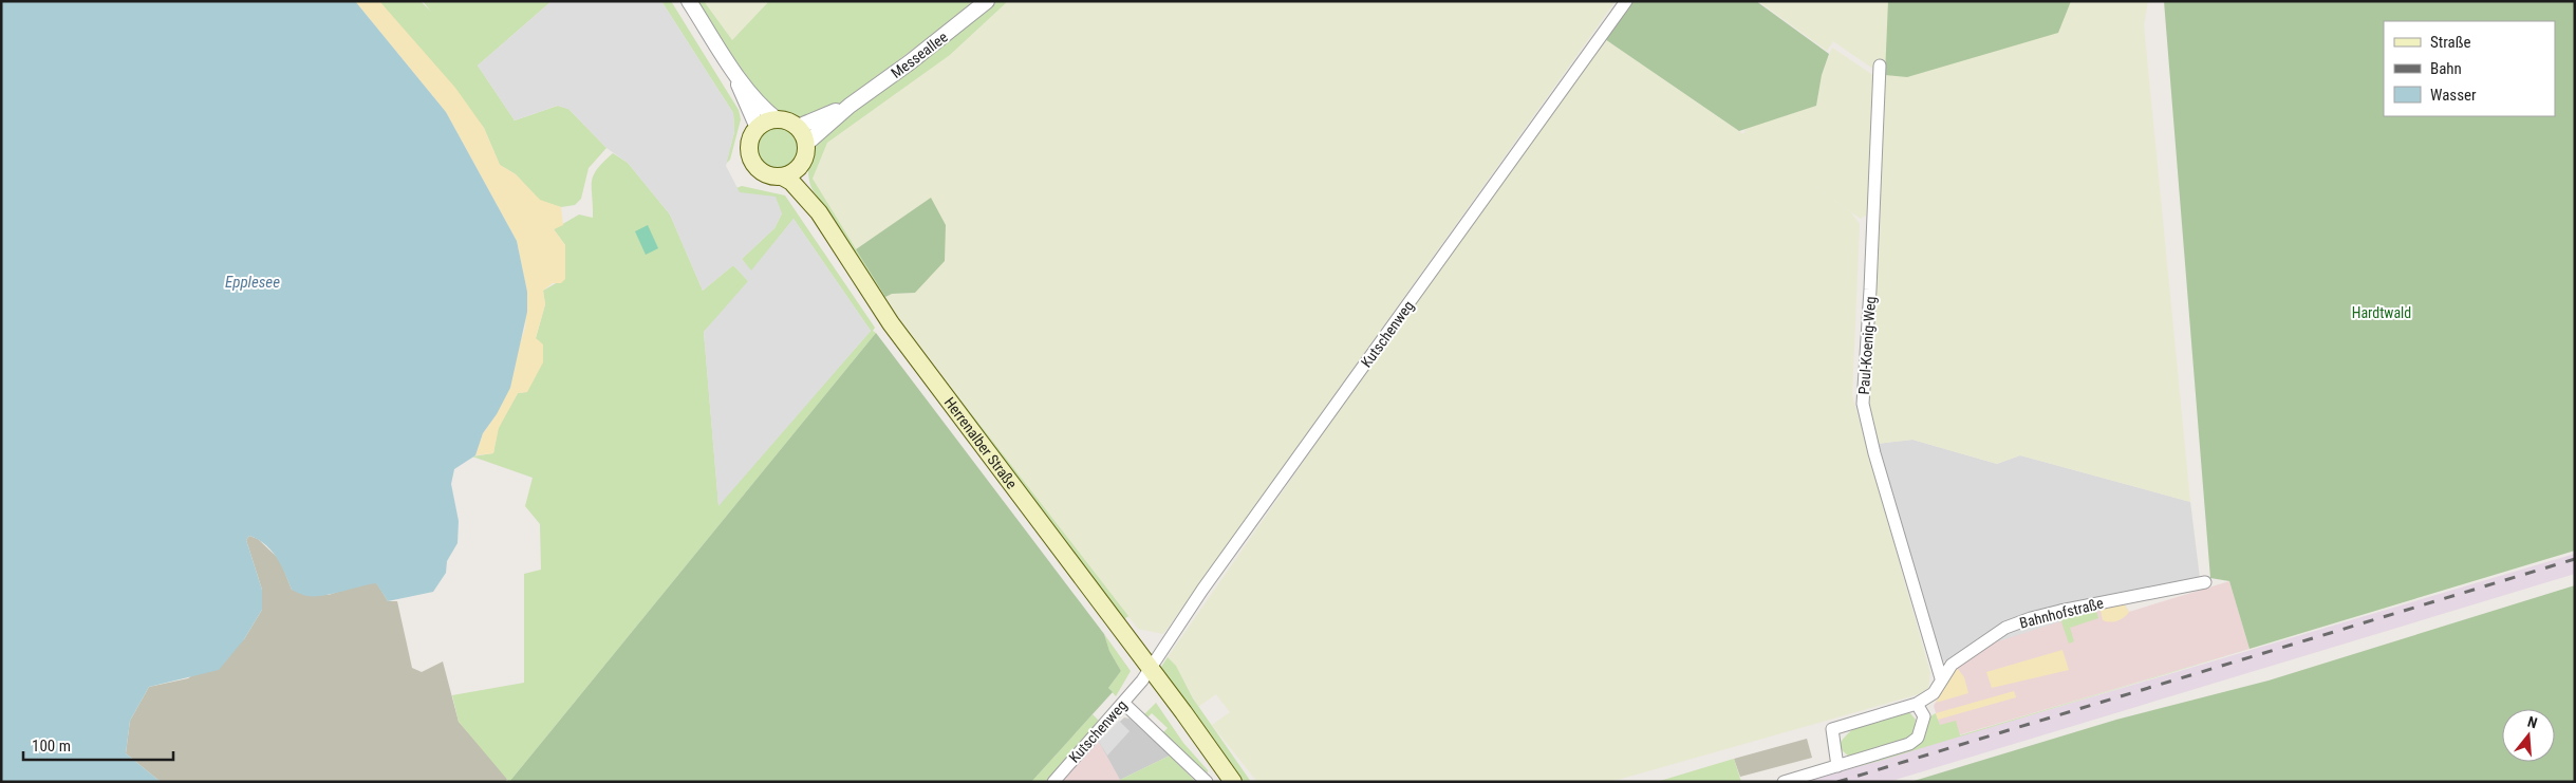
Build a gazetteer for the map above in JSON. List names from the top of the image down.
{
  "streets": {
    "main road": ["Herrenalber Straße"],
    "street": [
      "Messeallee",
      "Kutschenweg",
      "Paul-Koenig-Weg",
      "Bahnhofstraße"
    ]
  },
  "crossings": [
    ["Messeallee", "Herrenalber Straße"],
    ["Kutschenweg", "Herrenalber Straße"],
    ["Paul-Koenig-Weg", "Bahnhofstraße"]
  ],
  "water": ["Epplesee"],
  "parks": ["Hardtwald"],
  "legend": ["Straße", "Bahn", "Wasser"],
  "scale_bar": "100 m",
  "north": "top"
}
